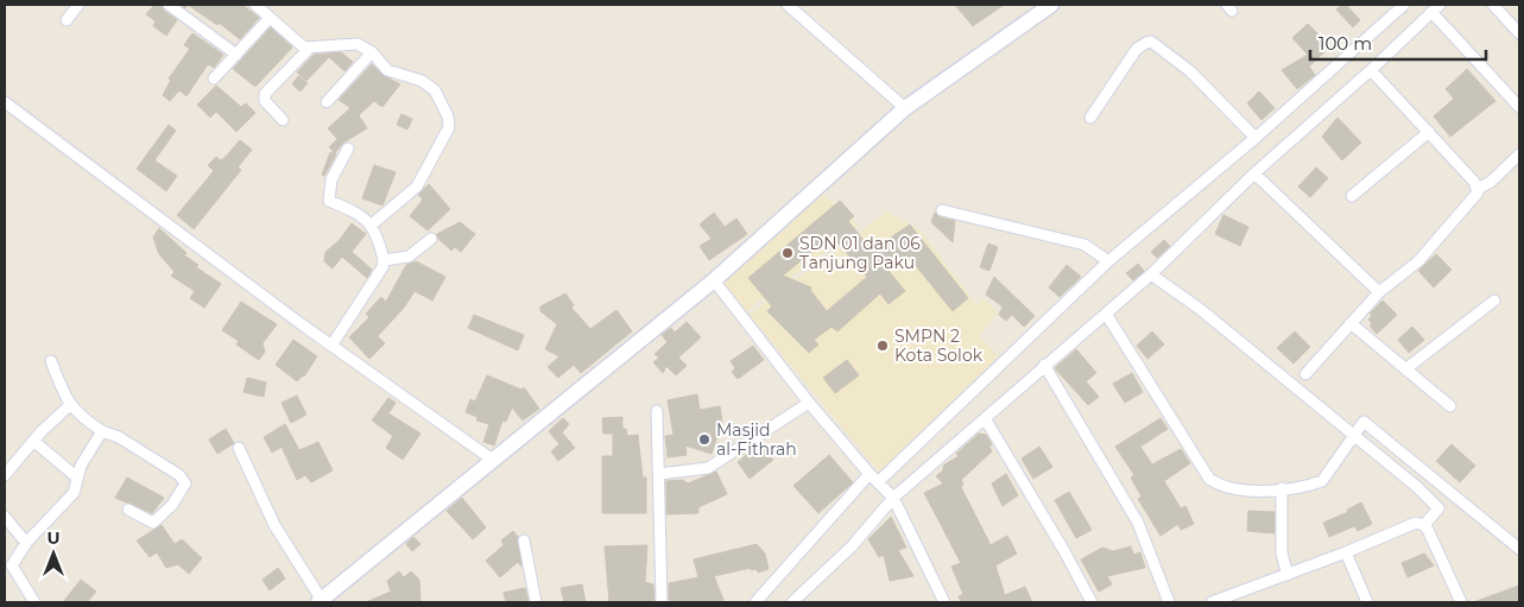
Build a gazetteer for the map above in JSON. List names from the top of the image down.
{
  "places": ["SDN 01 dan 06 Tanjung Paku", "SMPN 2 Kota Solok", "Masjid al-Fithrah"],
  "scale_bar": "100 m",
  "north": "top"
}
